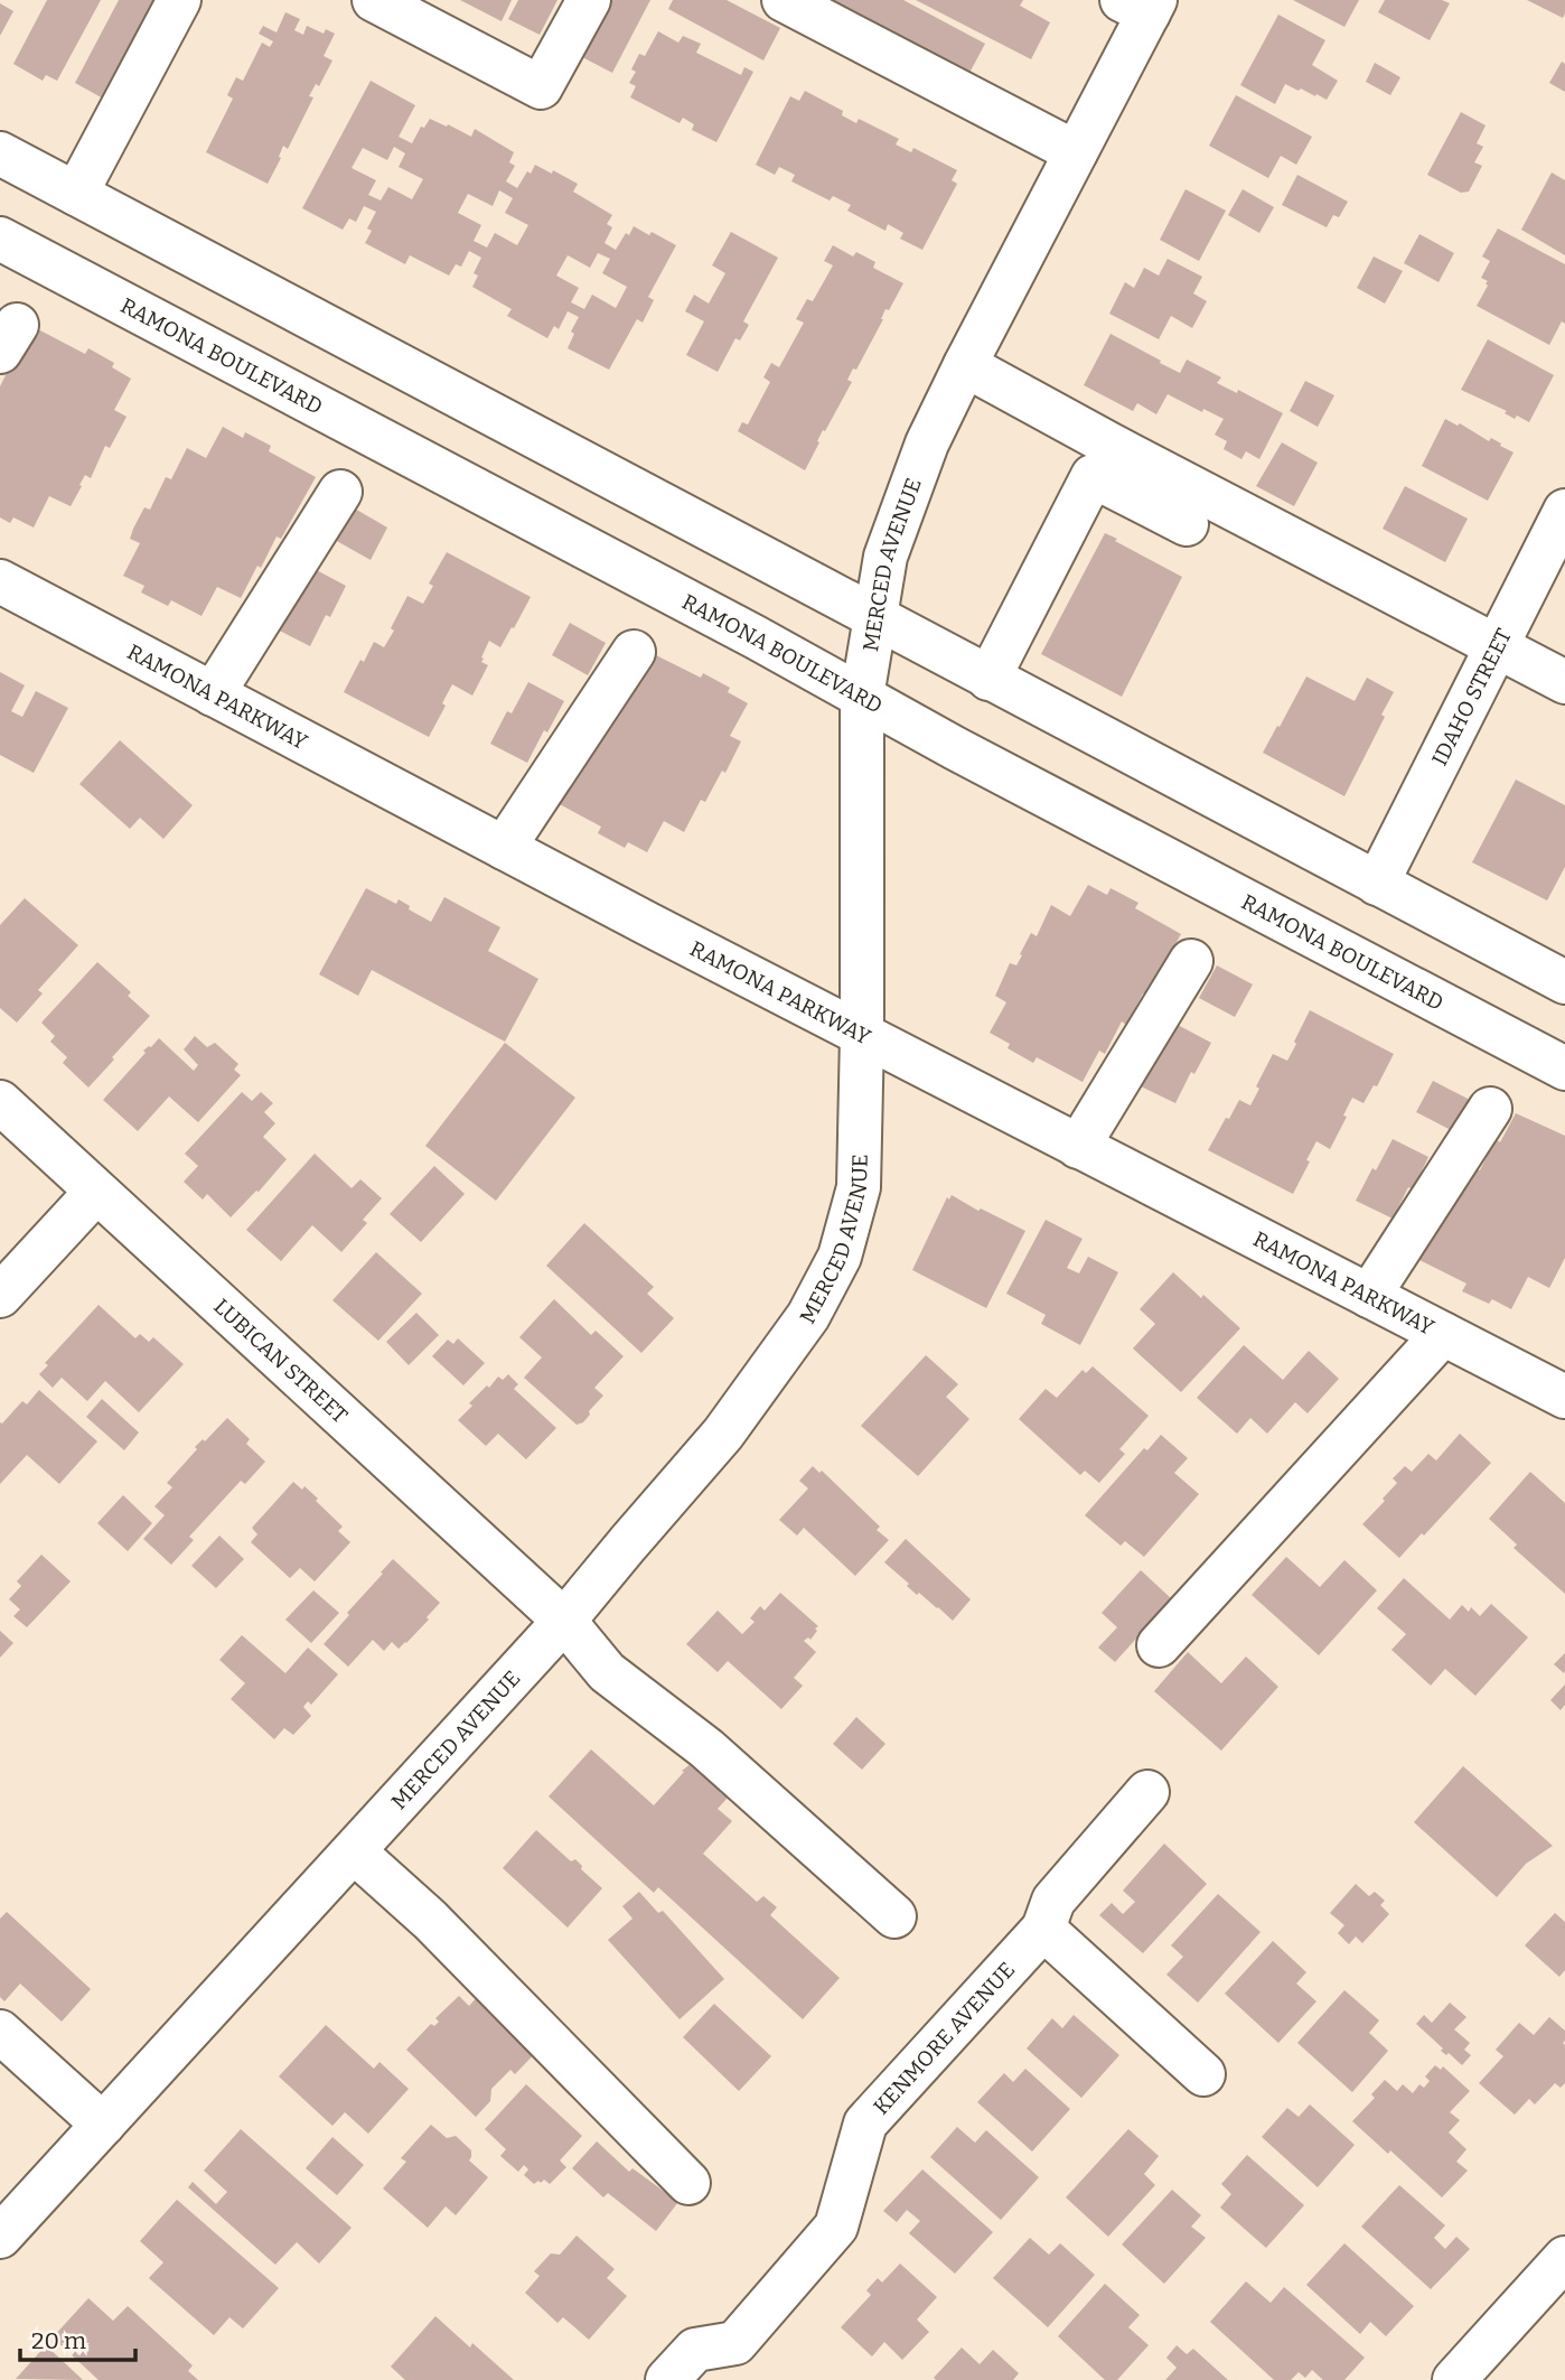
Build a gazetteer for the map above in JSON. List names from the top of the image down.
{
  "streets": {
    "street": [
      "RAMONA BOULEVARD",
      "MERCED AVENUE",
      "RAMONA PARKWAY",
      "IDAHO STREET",
      "LUBICAN STREET",
      "KENMORE AVENUE"
    ]
  },
  "crossings": [
    ["RAMONA BOULEVARD", "MERCED AVENUE"],
    ["MERCED AVENUE", "RAMONA PARKWAY"],
    ["MERCED AVENUE", "LUBICAN STREET"]
  ],
  "scale_bar": "20 m"
}
